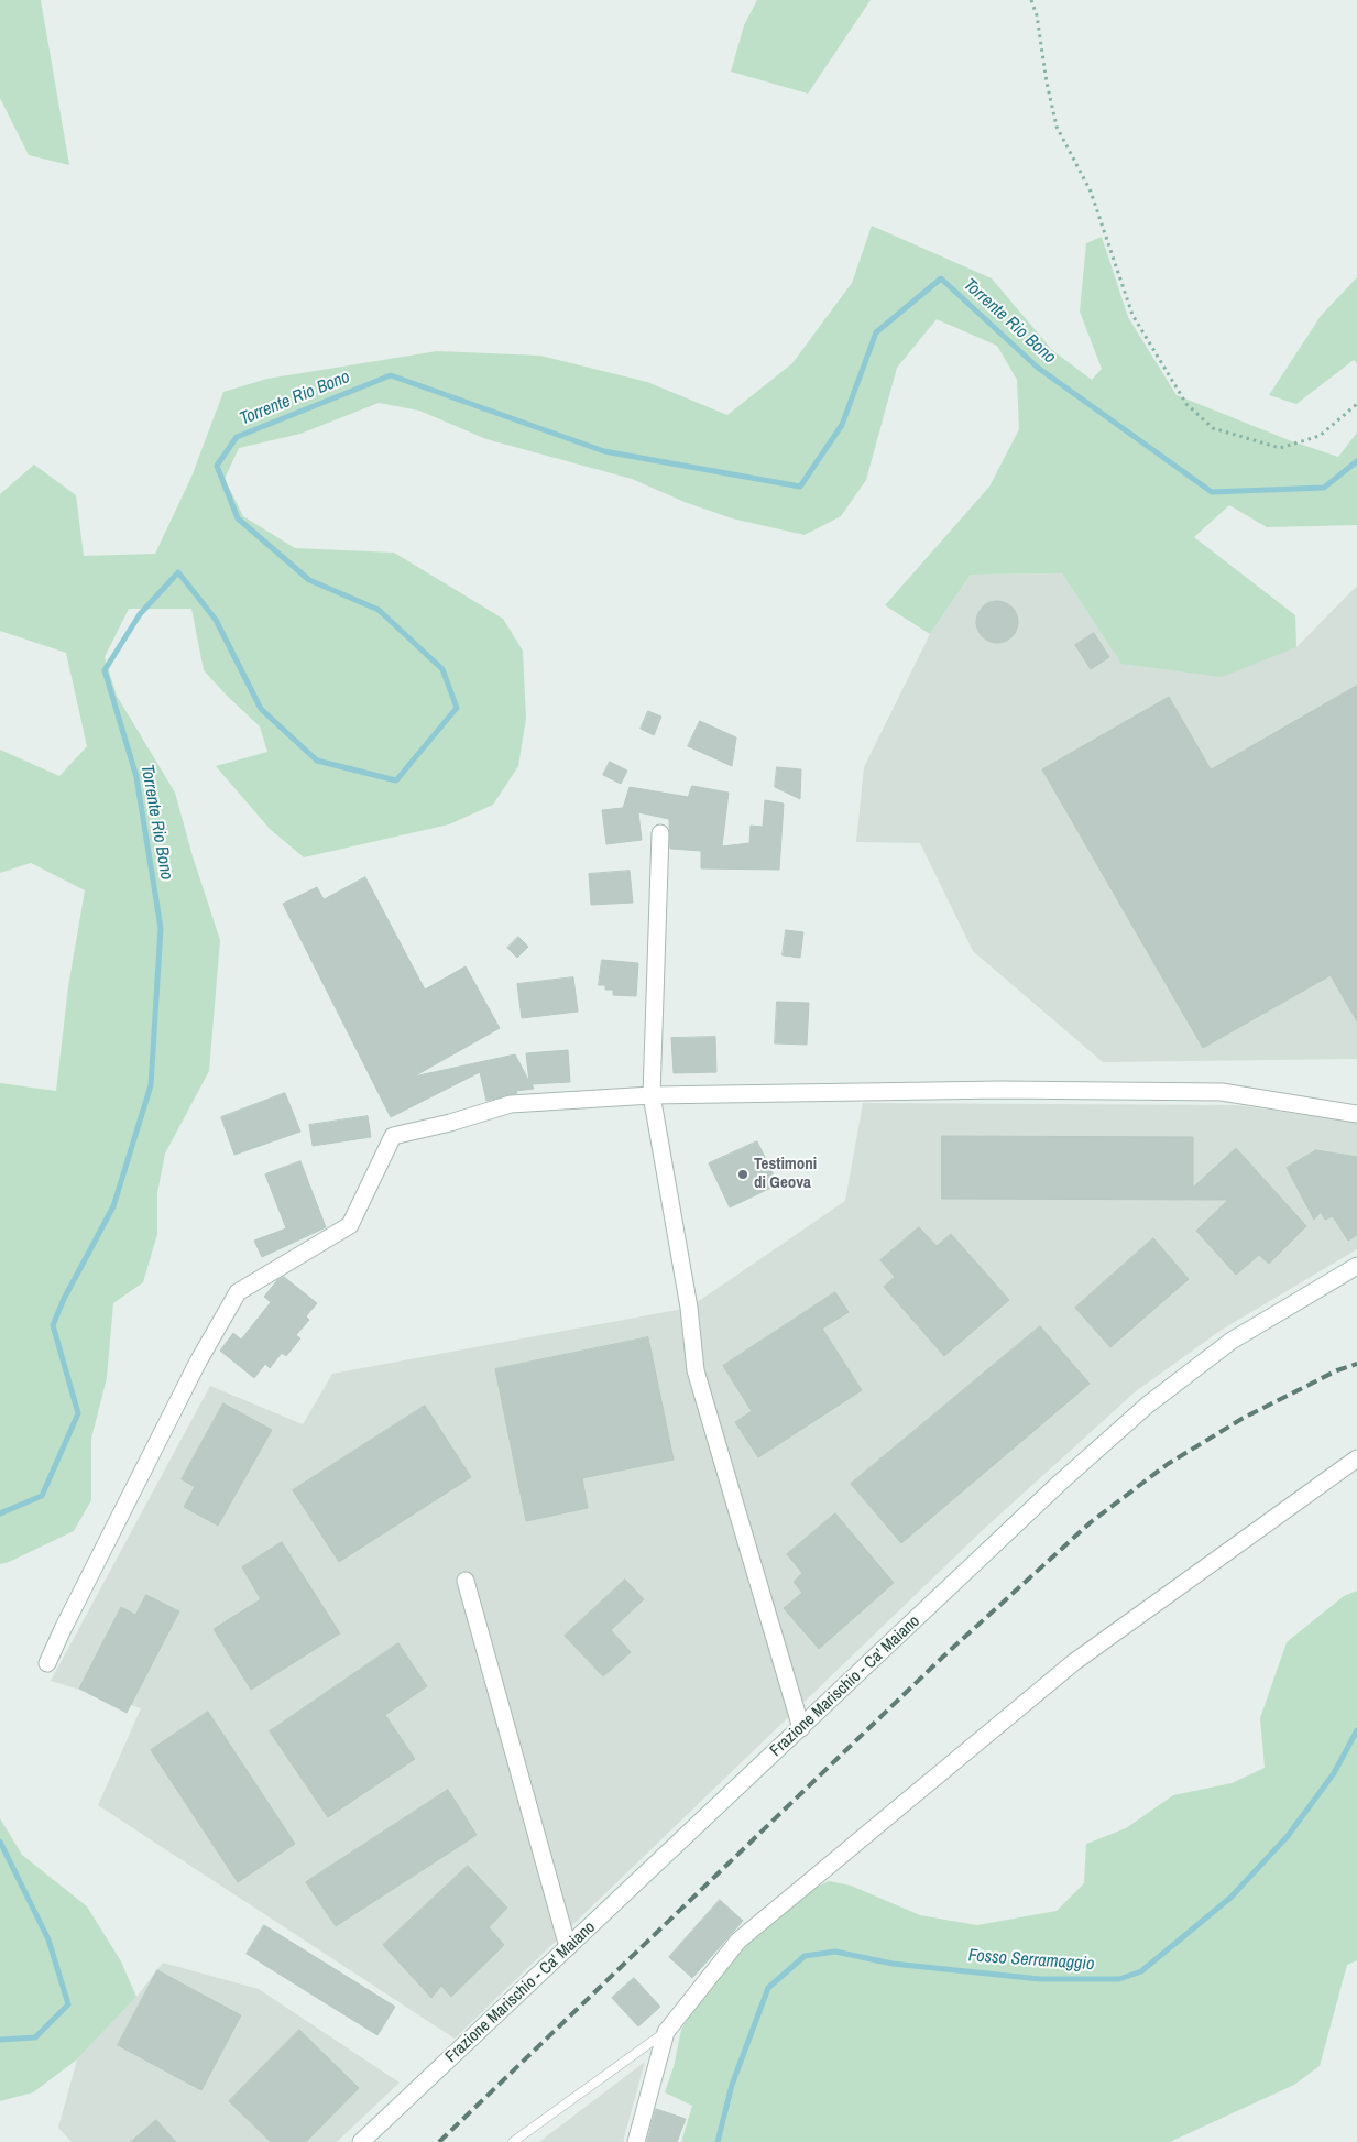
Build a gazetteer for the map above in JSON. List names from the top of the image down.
{
  "streets": {
    "street": ["Frazione Marischio - Ca' Maiano"]
  },
  "water": ["Torrente Rio Bono", "Fosso Serramaggio"],
  "places": ["Testimoni di Geova"]
}
